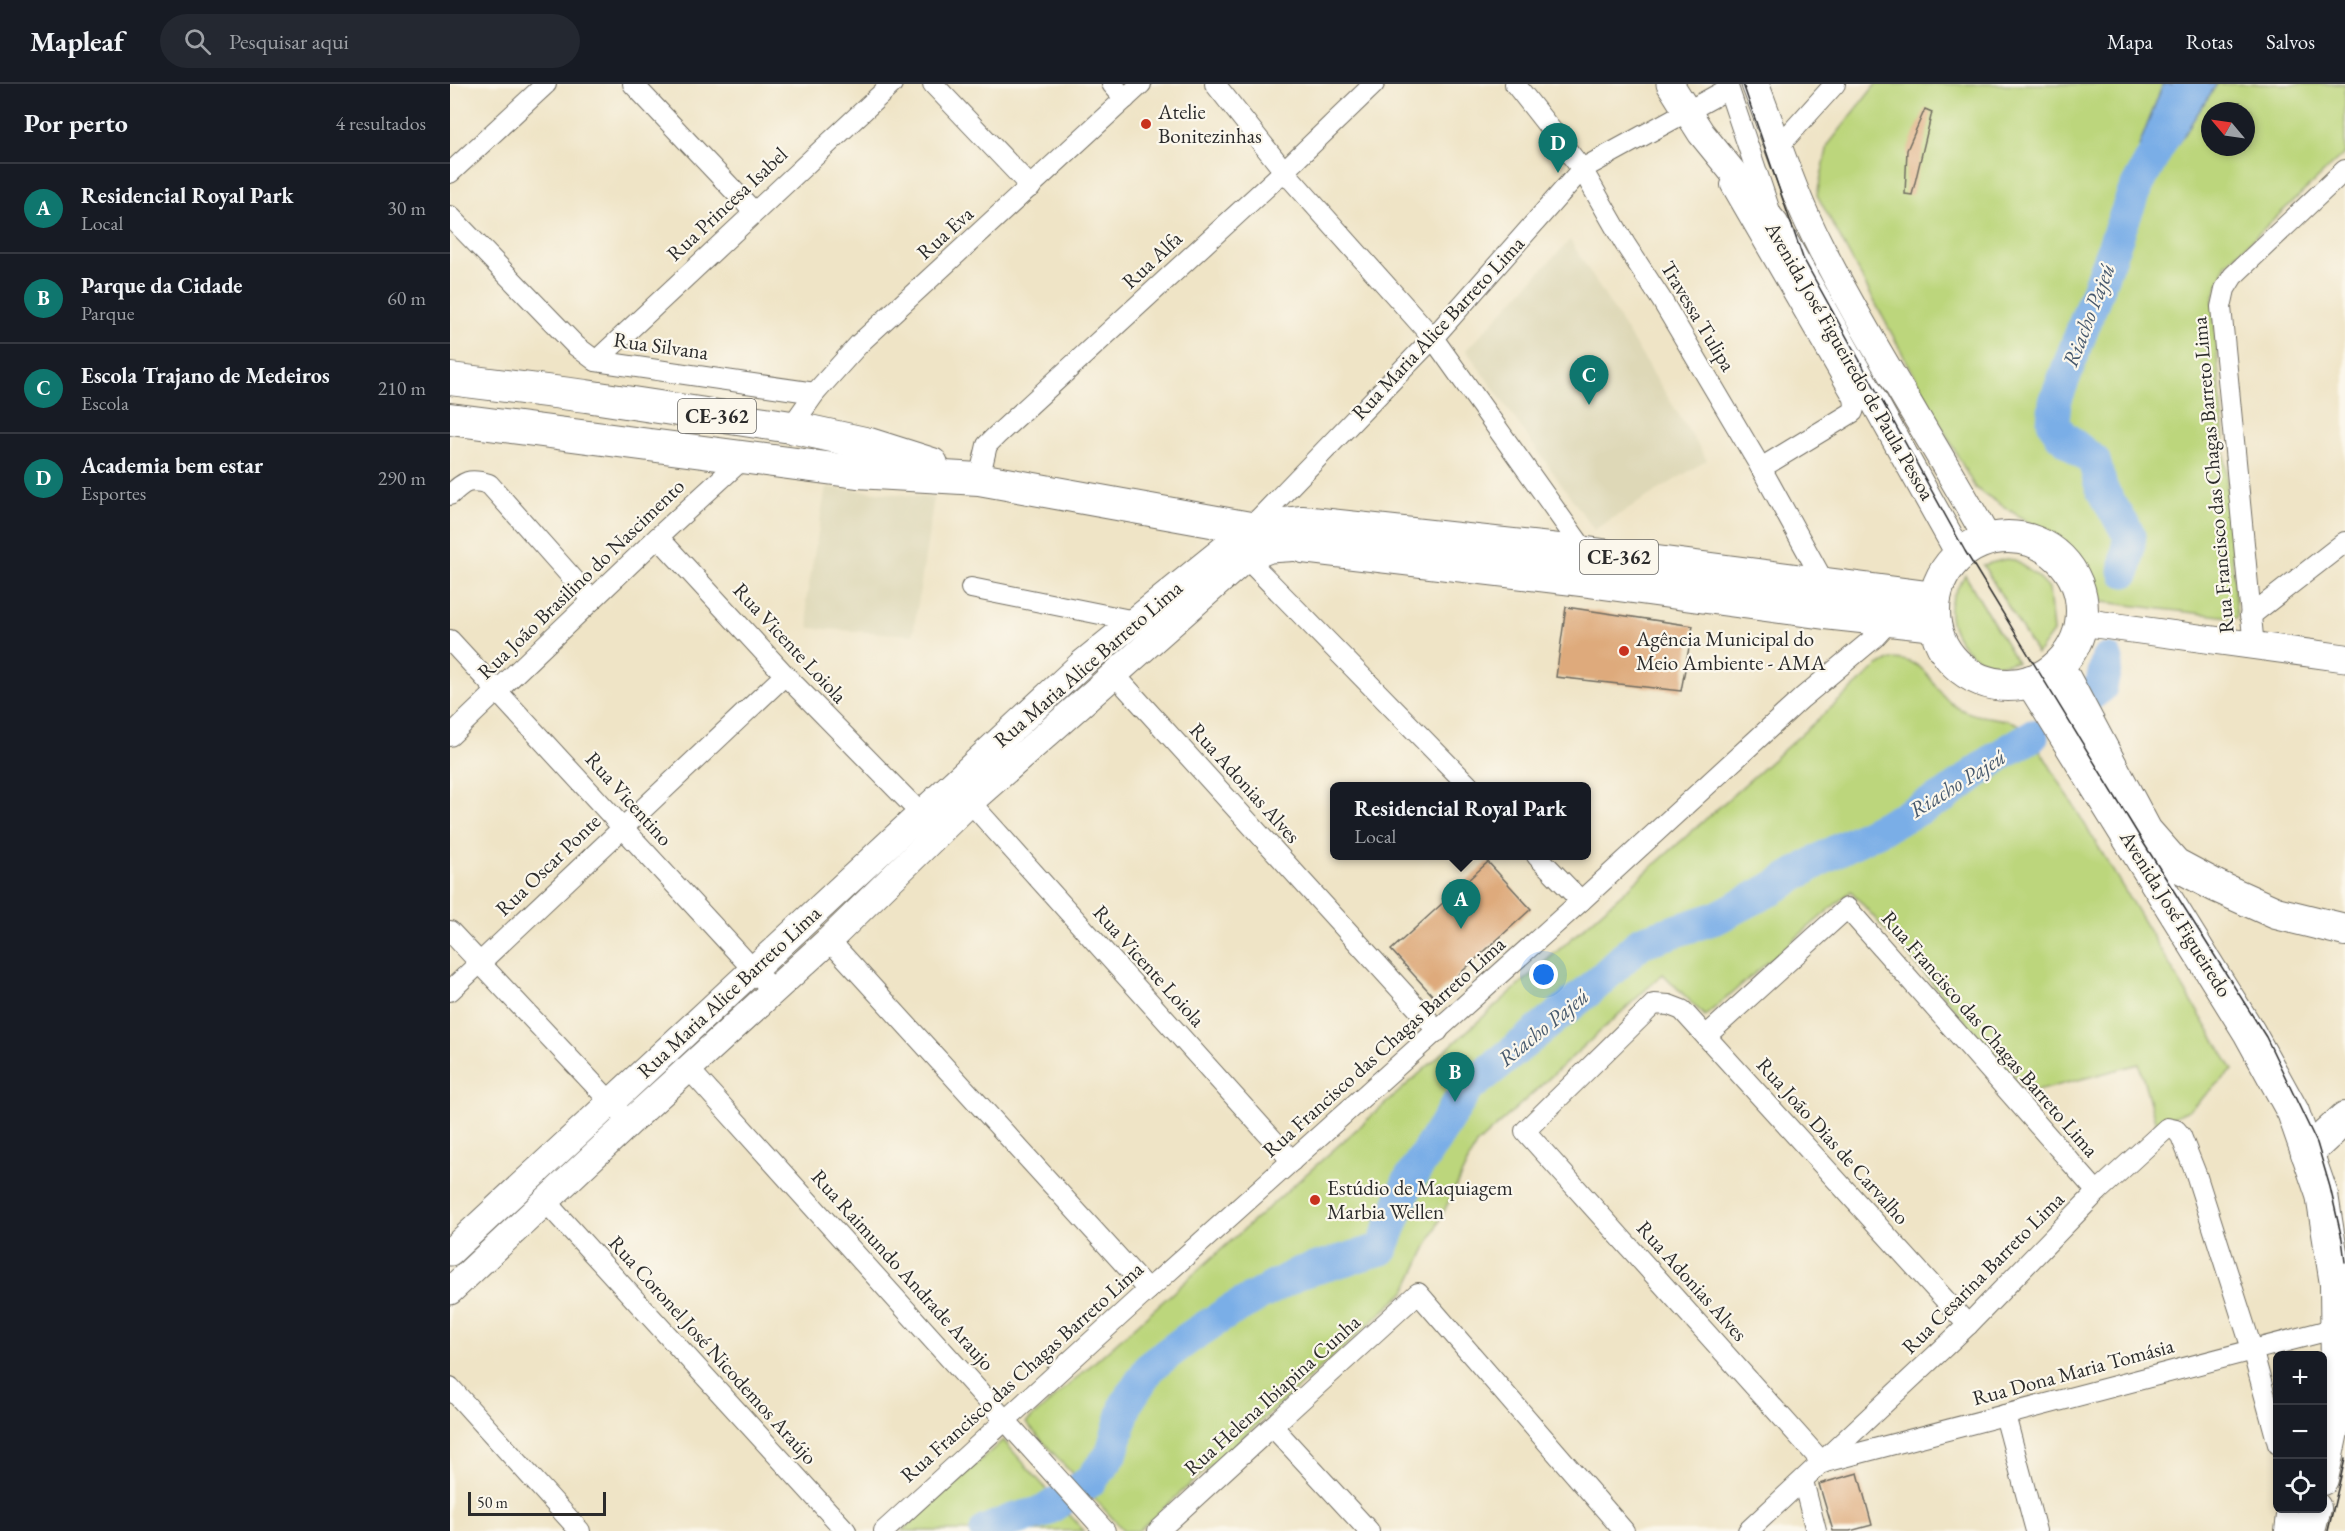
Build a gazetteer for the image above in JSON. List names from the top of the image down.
{
  "streets": {
    "main road": ["CE-362", "Avenida José Figueiredo"],
    "street": [
      "Rua Princesa Isabel",
      "Rua Eva",
      "Rua Alfa",
      "Travessa Tulipa",
      "Rua Maria Alice Barreto Lima",
      "Rua Silvana",
      "Avenida José Figueiredo de Paula Pessoa",
      "Rua Francisco das Chagas Barreto Lima",
      "Rua João Brasilino do Nascimento",
      "Rua Vicente Loiola",
      "Rua Adonias Alves",
      "Rua Vicentino",
      "Rua Oscar Ponte",
      "Rua João Dias de Carvalho",
      "Rua Raimundo Andrade Araujo",
      "Rua Cesarina Barreto Lima",
      "Rua Coronel José Nicodemos Araújo",
      "Rua Dona Maria Tomásia",
      "Rua Helena Ibiapina Cunha"
    ]
  },
  "crossings": [
    ["Rua Princesa Isabel", "Rua Silvana"],
    ["Rua Eva", "Rua Silvana"],
    ["Rua Eva", "CE-362"],
    ["Rua Alfa", "CE-362"],
    ["Travessa Tulipa", "Rua Maria Alice Barreto Lima"],
    ["Travessa Tulipa", "CE-362"],
    ["Rua Maria Alice Barreto Lima", "Avenida José Figueiredo de Paula Pessoa"],
    ["Rua Maria Alice Barreto Lima", "CE-362"],
    ["Rua Maria Alice Barreto Lima", "Rua Vicente Loiola"],
    ["Rua Maria Alice Barreto Lima", "Rua Adonias Alves"],
    ["Rua Maria Alice Barreto Lima", "Rua Vicentino"],
    ["Rua Maria Alice Barreto Lima", "Rua Raimundo Andrade Araujo"],
    ["Rua Maria Alice Barreto Lima", "Rua Coronel José Nicodemos Araújo"],
    ["Avenida José Figueiredo de Paula Pessoa", "CE-362"],
    ["Avenida José Figueiredo de Paula Pessoa", "Avenida José Figueiredo"],
    ["CE-362", "Rua Francisco das Chagas Barreto Lima"],
    ["CE-362", "Rua João Brasilino do Nascimento"],
    ["CE-362", "Avenida José Figueiredo"],
    ["Rua Francisco das Chagas Barreto Lima", "Rua Vicente Loiola"],
    ["Rua Francisco das Chagas Barreto Lima", "Rua Adonias Alves"],
    ["Rua Francisco das Chagas Barreto Lima", "Rua João Dias de Carvalho"],
    ["Rua Francisco das Chagas Barreto Lima", "Rua Raimundo Andrade Araujo"],
    ["Rua Francisco das Chagas Barreto Lima", "Rua Cesarina Barreto Lima"],
    ["Rua João Brasilino do Nascimento", "Rua Vicente Loiola"],
    ["Rua João Brasilino do Nascimento", "Rua Vicentino"],
    ["Rua Vicente Loiola", "Rua Oscar Ponte"],
    ["Rua Adonias Alves", "Rua João Dias de Carvalho"],
    ["Rua Adonias Alves", "Rua Cesarina Barreto Lima"],
    ["Rua Adonias Alves", "Rua Dona Maria Tomásia"],
    ["Rua Vicentino", "Rua Oscar Ponte"],
    ["Avenida José Figueiredo", "Rua Dona Maria Tomásia"],
    ["Rua João Dias de Carvalho", "Rua Cesarina Barreto Lima"],
    ["Rua Cesarina Barreto Lima", "Rua Dona Maria Tomásia"]
  ],
  "water": ["Riacho Pajeú"],
  "places": ["Atelie Bonitezinhas", "Agência Municipal do Meio Ambiente - AMA", "Estúdio de Maquiagem Marbia Wellen"],
  "scale_bar": "50 m",
  "north": "top left",
  "page": {
    "header": "Mapleaf",
    "search": "Pesquisar aqui",
    "nav": ["Mapa", "Rotas", "Salvos"],
    "heading": ["Por perto", "4 resultados"],
    "pins": [
      "D",
      "C",
      "A",
      "B"
    ],
    "list": [
      {
        "mark": "A",
        "name": "Residencial Royal Park",
        "note": "Local",
        "value": "30 m"
      },
      {
        "mark": "B",
        "name": "Parque da Cidade",
        "note": "Parque",
        "value": "60 m"
      },
      {
        "mark": "C",
        "name": "Escola Trajano de Medeiros",
        "note": "Escola",
        "value": "210 m"
      },
      {
        "mark": "D",
        "name": "Academia bem estar",
        "note": "Esportes",
        "value": "290 m"
      }
    ],
    "popup": ["Residencial Royal Park", "Local"],
    "map_buttons": ["+", "−"],
    "scale": "50 m"
  }
}
